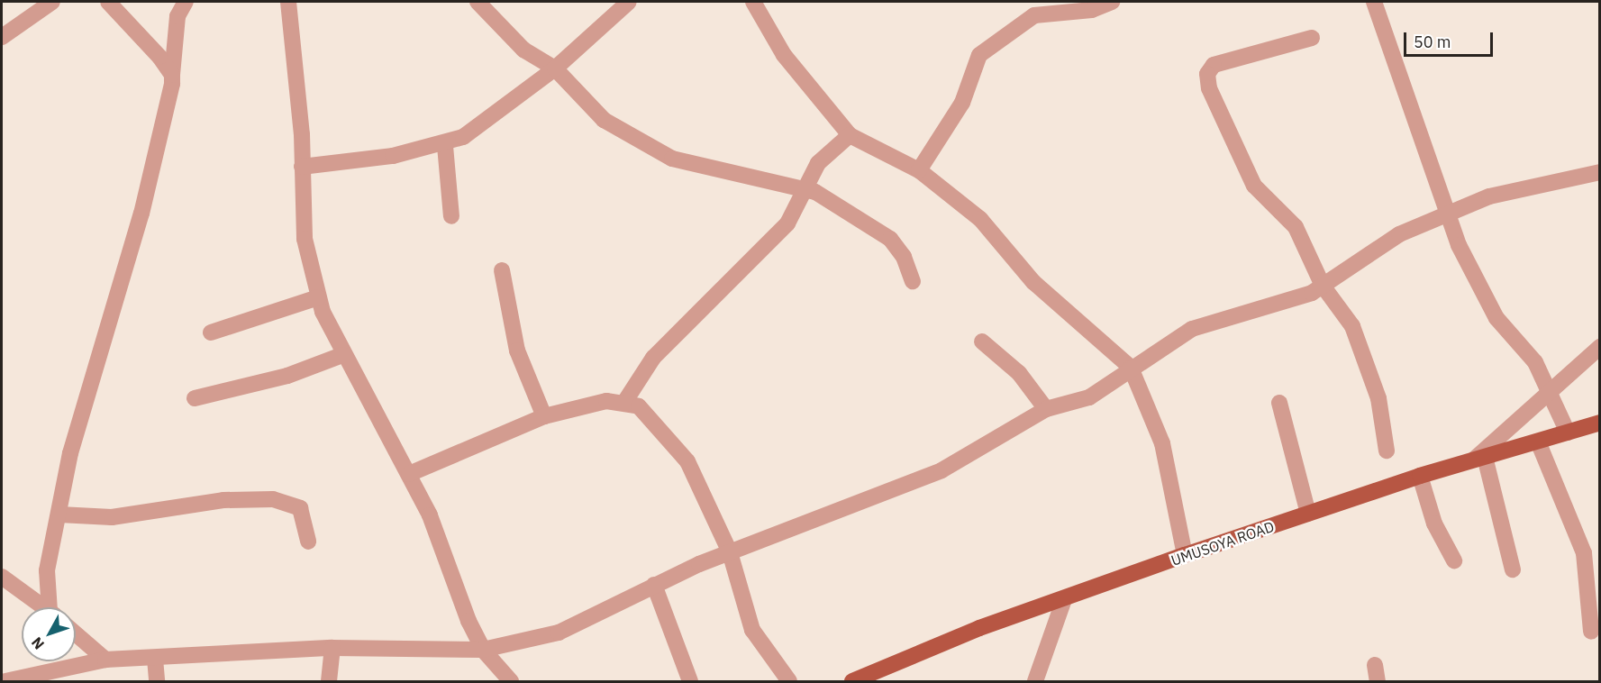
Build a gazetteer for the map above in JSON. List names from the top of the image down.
{
  "streets": {
    "main road": ["UMUSOYA ROAD"]
  },
  "scale_bar": "50 m",
  "north": "bottom left"
}
